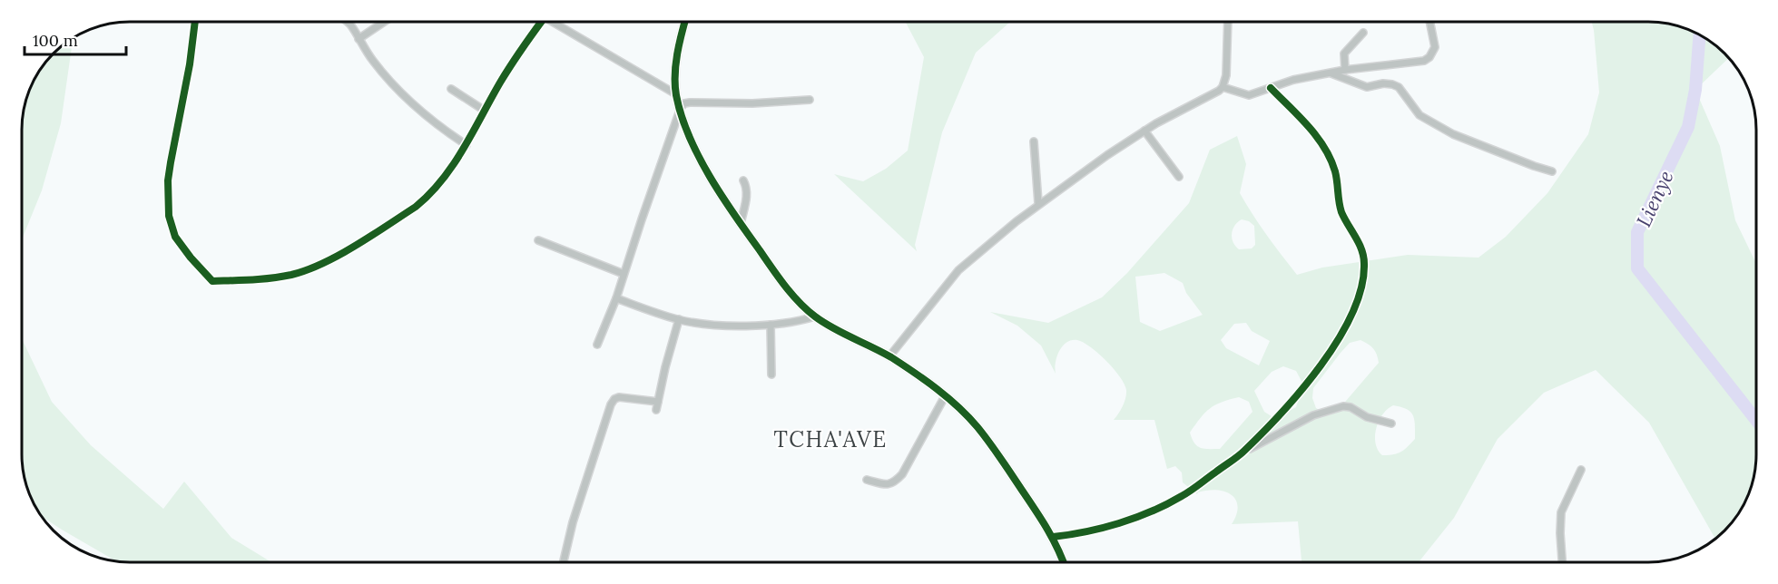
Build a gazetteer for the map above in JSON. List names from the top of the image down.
{
  "districts": ["TCHA'AVE"],
  "water": ["Lienye"],
  "scale_bar": "100 m"
}
